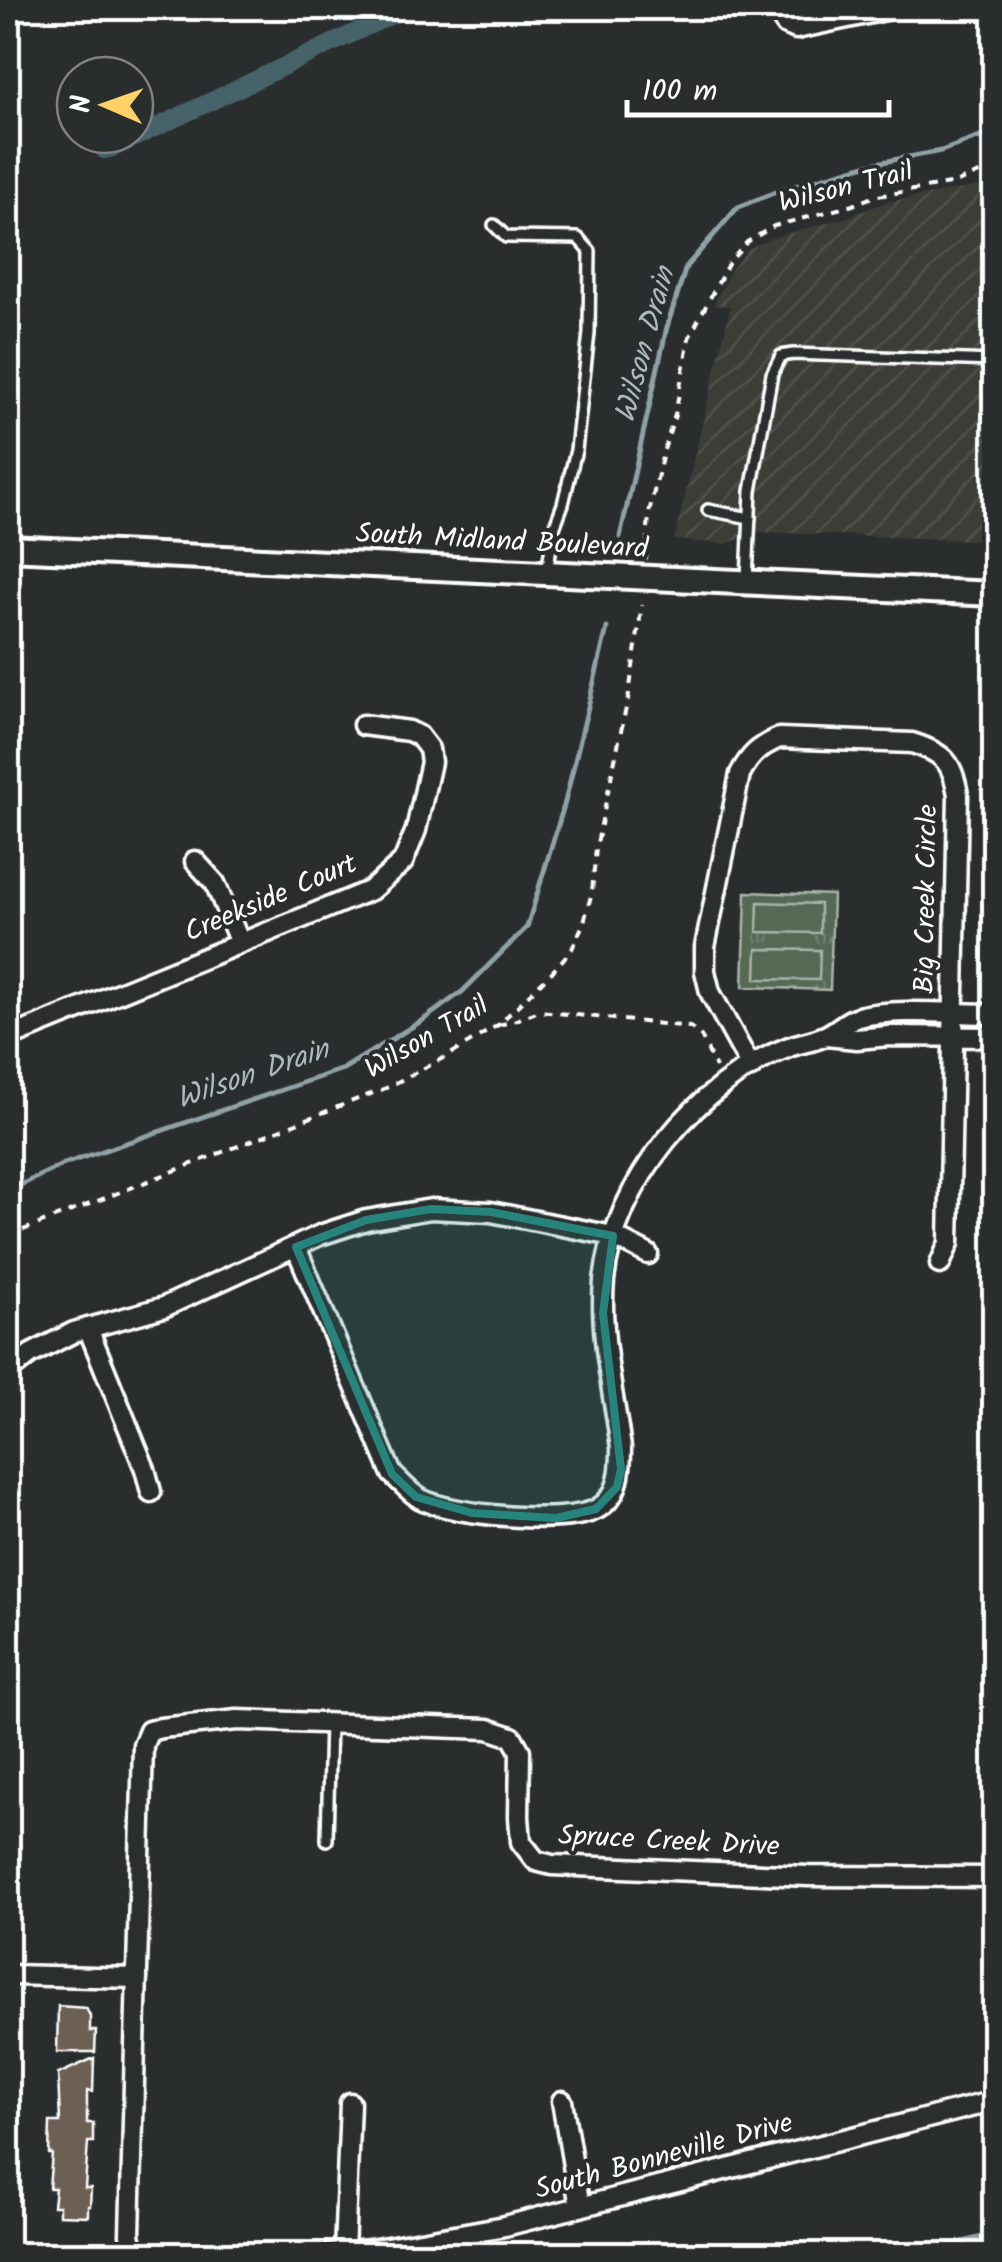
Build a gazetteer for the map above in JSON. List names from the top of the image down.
{
  "streets": {
    "main road": ["South Midland Boulevard"],
    "street": [
      "Creekside Court",
      "Big Creek Circle",
      "Spruce Creek Drive",
      "South Bonneville Drive"
    ],
    "path": ["Wilson Trail"]
  },
  "water": ["Wilson Drain"],
  "scale_bar": "100 m",
  "north": "left"
}
